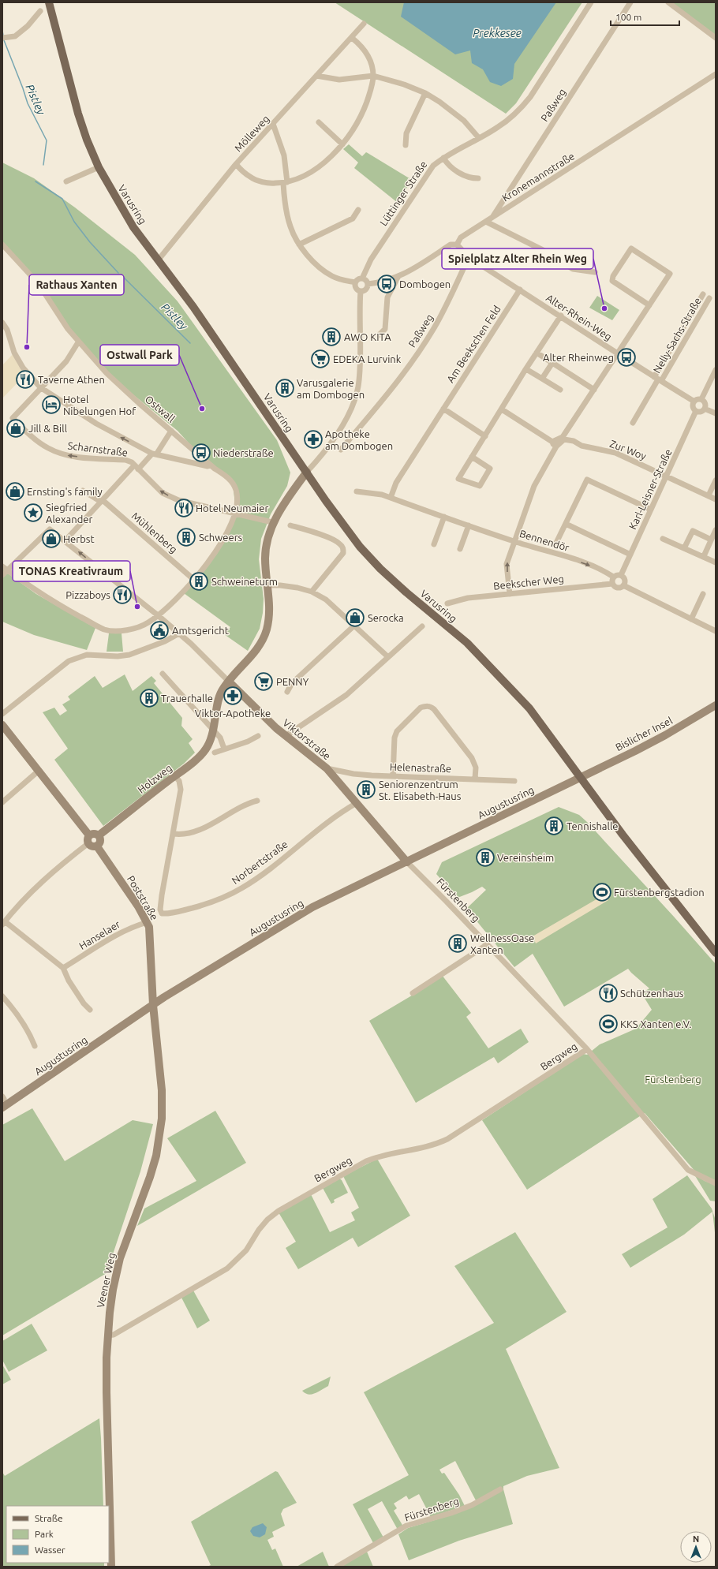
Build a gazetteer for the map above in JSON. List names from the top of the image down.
{
  "streets": {
    "main road": [
      "Varusring",
      "Bislicher Insel",
      "Viktorstraße",
      "Holzweg",
      "Augustusring",
      "Poststraße",
      "Veener Weg"
    ],
    "street": [
      "Paßweg",
      "Mölleweg",
      "Kronemannstraße",
      "Lüttinger Straße",
      "Alter-Rhein-Weg",
      "Nelly-Sachs-Straße",
      "Am Beekschen Feld",
      "Ostwall",
      "Scharnstraße",
      "Zur Woy",
      "Karl-Leisner-Straße",
      "Mühlenberg",
      "Bennendör",
      "Beekscher Weg",
      "Helenastraße",
      "Norbertstraße",
      "Fürstenberg",
      "Hanselaer",
      "Bergweg"
    ]
  },
  "crossings": [
    ["Paßweg", "Kronemannstraße"],
    ["Paßweg", "Alter-Rhein-Weg"],
    ["Mölleweg", "Varusring"],
    ["Kronemannstraße", "Lüttinger Straße"],
    ["Kronemannstraße", "Alter-Rhein-Weg"],
    ["Varusring", "Bislicher Insel"],
    ["Varusring", "Augustusring"],
    ["Alter-Rhein-Weg", "Nelly-Sachs-Straße"],
    ["Alter-Rhein-Weg", "Am Beekschen Feld"],
    ["Alter-Rhein-Weg", "Karl-Leisner-Straße"],
    ["Am Beekschen Feld", "Bennendör"],
    ["Zur Woy", "Karl-Leisner-Straße"],
    ["Karl-Leisner-Straße", "Bennendör"],
    ["Karl-Leisner-Straße", "Beekscher Weg"],
    ["Bennendör", "Beekscher Weg"],
    ["Bislicher Insel", "Augustusring"],
    ["Viktorstraße", "Helenastraße"],
    ["Viktorstraße", "Holzweg"],
    ["Viktorstraße", "Augustusring"],
    ["Viktorstraße", "Norbertstraße"],
    ["Viktorstraße", "Fürstenberg"],
    ["Holzweg", "Poststraße"],
    ["Augustusring", "Poststraße"],
    ["Augustusring", "Fürstenberg"],
    ["Augustusring", "Veener Weg"],
    ["Poststraße", "Hanselaer"],
    ["Poststraße", "Veener Weg"],
    ["Fürstenberg", "Bergweg"],
    ["Bergweg", "Veener Weg"]
  ],
  "water": ["Prekkesee", "Pistley"],
  "parks": ["Fürstenberg"],
  "places": {
    "bus stop": ["Dombogen", "Alter Rheinweg", "Niederstraße"],
    "other": [
      "Spielplatz Alter Rhein Weg",
      "Rathaus Xanten",
      "Ostwall Park",
      "TONAS Kreativraum"
    ],
    "building": [
      "AWO KITA",
      "Varusgalerie am Dombogen",
      "Schweers",
      "Schweineturm",
      "Trauerhalle",
      "Seniorenzentrum St. Elisabeth-Haus",
      "Tennishalle",
      "Vereinsheim",
      "WellnessOase Xanten"
    ],
    "supermarket": ["EDEKA Lurvink", "PENNY"],
    "restaurant": [
      "Taverne Athen",
      "Hotel Neumaier",
      "Pizzaboys",
      "Schützenhaus"
    ],
    "hotel": ["Hotel Nibelungen Hof"],
    "shop": [
      "Jill & Bill",
      "Ernsting's family",
      "Herbst",
      "Serocka"
    ],
    "pharmacy": ["Apotheke am Dombogen", "Viktor-Apotheke"],
    "place": ["Siegfried Alexander"],
    "public building": ["Amtsgericht"],
    "sports": ["Fürstenbergstadion", "KKS Xanten e.V."]
  },
  "legend": ["Straße", "Park", "Wasser"],
  "scale_bar": "100 m",
  "north": "top"
}
